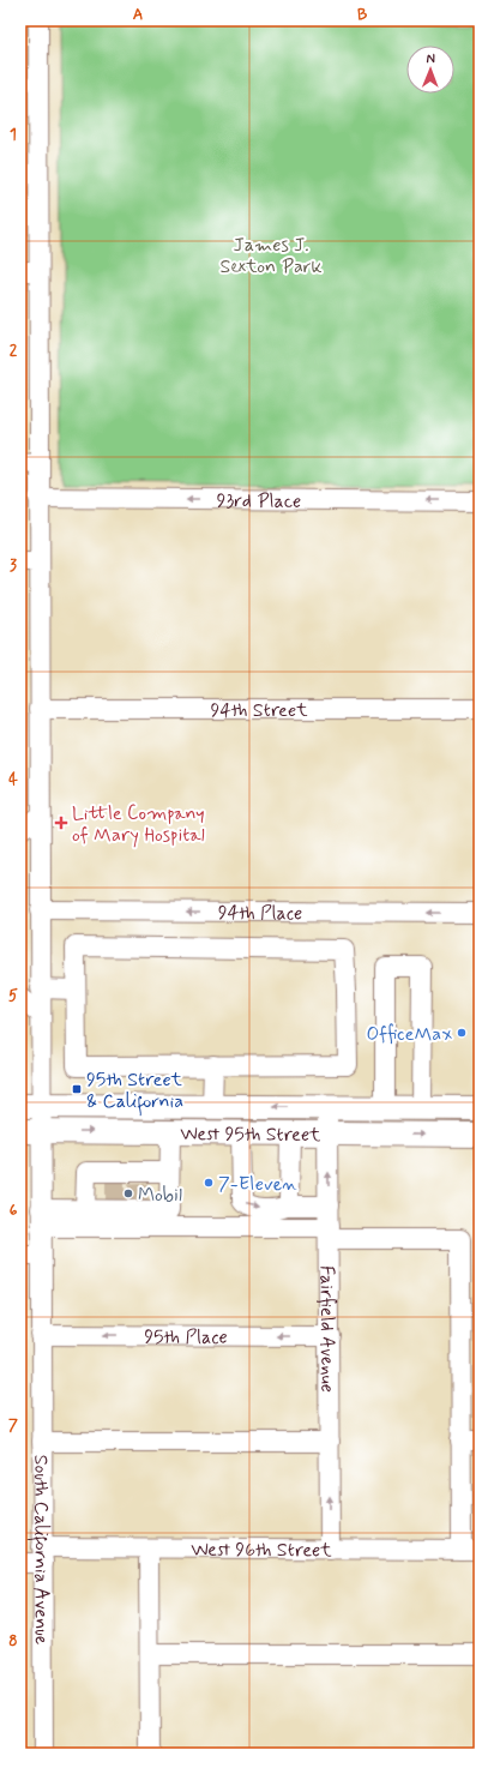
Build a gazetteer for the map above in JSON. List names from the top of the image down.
{
  "streets": {
    "main road": ["West 95th Street"],
    "street": [
      "93rd Place",
      "94th Street",
      "94th Place",
      "Fairfield Avenue",
      "95th Place",
      "South California Avenue",
      "West 96th Street"
    ]
  },
  "crossings": [
    ["93rd Place", "South California Avenue"],
    ["94th Street", "South California Avenue"],
    ["94th Place", "South California Avenue"],
    ["West 95th Street", "Fairfield Avenue"],
    ["West 95th Street", "South California Avenue"],
    ["Fairfield Avenue", "95th Place"],
    ["Fairfield Avenue", "West 96th Street"],
    ["95th Place", "South California Avenue"],
    ["South California Avenue", "West 96th Street"]
  ],
  "one_way": ["93rd Place", "94th Place"],
  "parks": ["James J. Sexton Park"],
  "places": {
    "health": ["Little Company of Mary Hospital"],
    "other": ["OfficeMax", "7-Eleven", "Mobil"],
    "transit": ["95th Street & California"]
  },
  "north": "top",
  "grid": {
    "columns": ["A", "B"],
    "rows": [
      "1",
      "2",
      "3",
      "4",
      "5",
      "6",
      "7",
      "8"
    ]
  }
}
